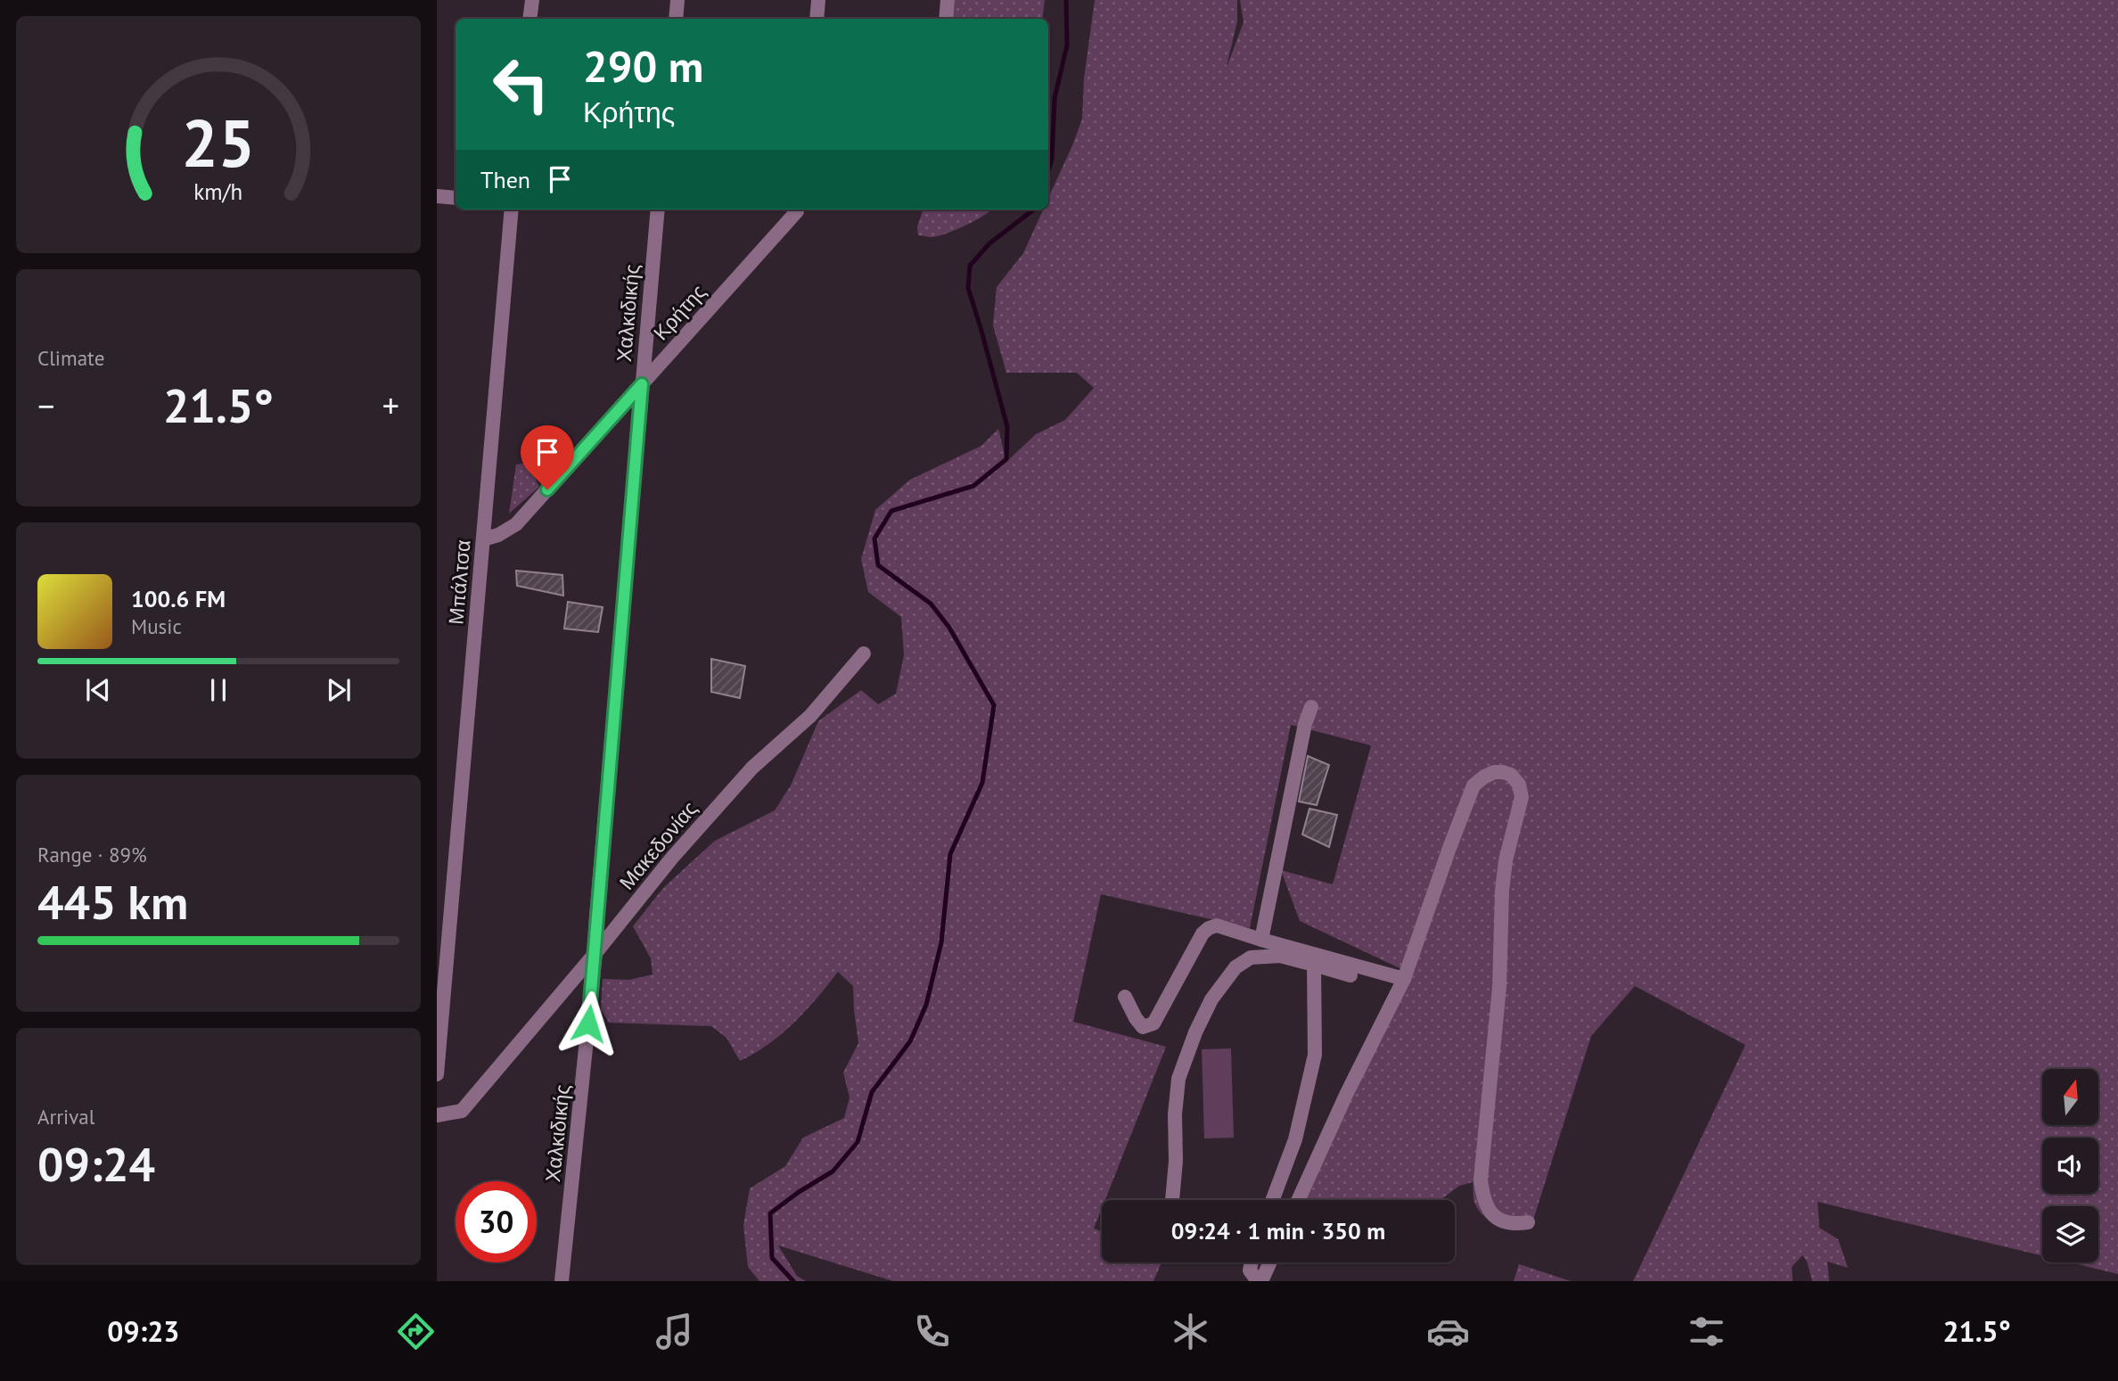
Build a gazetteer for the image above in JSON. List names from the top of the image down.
{
  "streets": {
    "street": [
      "Κρήτης",
      "Χαλκιδικής",
      "Μπάλτσα",
      "Μακεδονίας"
    ]
  },
  "crossings": [
    ["Κρήτης", "Χαλκιδικής"],
    ["Κρήτης", "Μπάλτσα"],
    ["Χαλκιδικής", "Μακεδονίας"]
  ],
  "north": "top",
  "page": {
    "turn": ["290 m", "Κρήτης"],
    "then": "Then",
    "tile": [
      "Climate",
      ["Range · 89%", "445 km"],
      ["Arrival", "09:24"]
    ],
    "heat": ["−", "21.5°", "+"],
    "song": ["100.6 FM", "Music"],
    "limit": "30",
    "trip": "09:24 · 1 min · 350 m",
    "tabs": ["09:23", "21.5°"],
    "gauge": ["25", "km/h"]
  }
}
